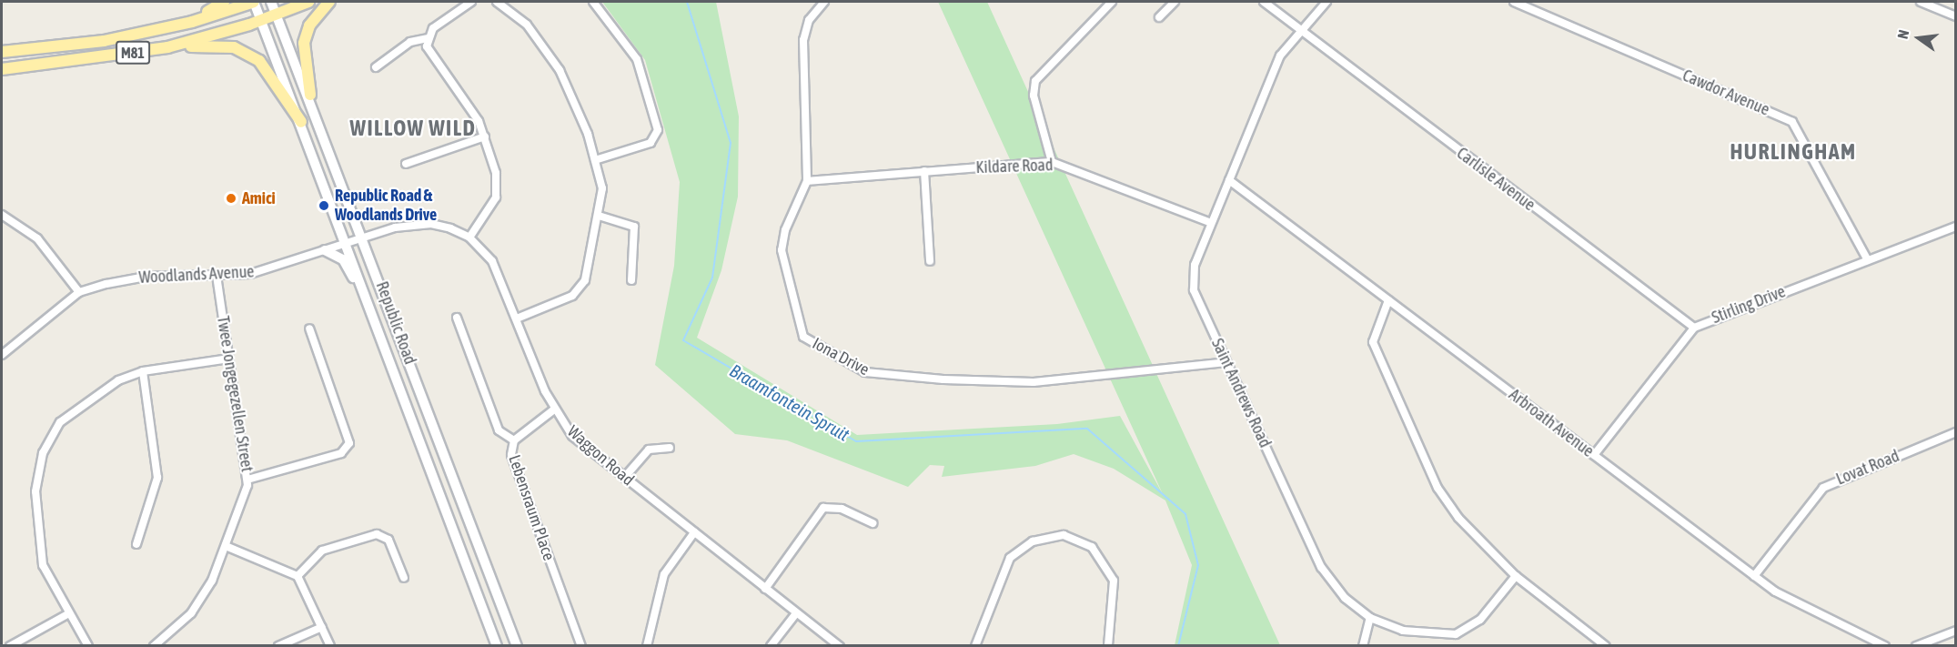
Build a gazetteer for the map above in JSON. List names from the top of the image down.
{
  "streets": {
    "main road": ["M81", "Republic Road"],
    "street": [
      "Cawdor Avenue",
      "Kildare Road",
      "Carlisle Avenue",
      "Woodlands Avenue",
      "Stirling Drive",
      "Iona Drive",
      "Saint Andrews Road",
      "Twee Jongegezellen Street",
      "Arbroath Avenue",
      "Waggon Road",
      "Lovat Road",
      "Lebensraum Place"
    ]
  },
  "crossings": [
    ["M81", "Republic Road"],
    ["Cawdor Avenue", "Stirling Drive"],
    ["Kildare Road", "Iona Drive"],
    ["Kildare Road", "Saint Andrews Road"],
    ["Carlisle Avenue", "Stirling Drive"],
    ["Carlisle Avenue", "Saint Andrews Road"],
    ["Woodlands Avenue", "Republic Road"],
    ["Woodlands Avenue", "Twee Jongegezellen Street"],
    ["Stirling Drive", "Arbroath Avenue"],
    ["Iona Drive", "Saint Andrews Road"],
    ["Saint Andrews Road", "Arbroath Avenue"],
    ["Arbroath Avenue", "Lovat Road"]
  ],
  "districts": ["WILLOW WILD", "HURLINGHAM"],
  "water": ["Braamfontein Spruit"],
  "places": ["Amici", "Republic Road & Woodlands Drive"],
  "north": "left"
}
